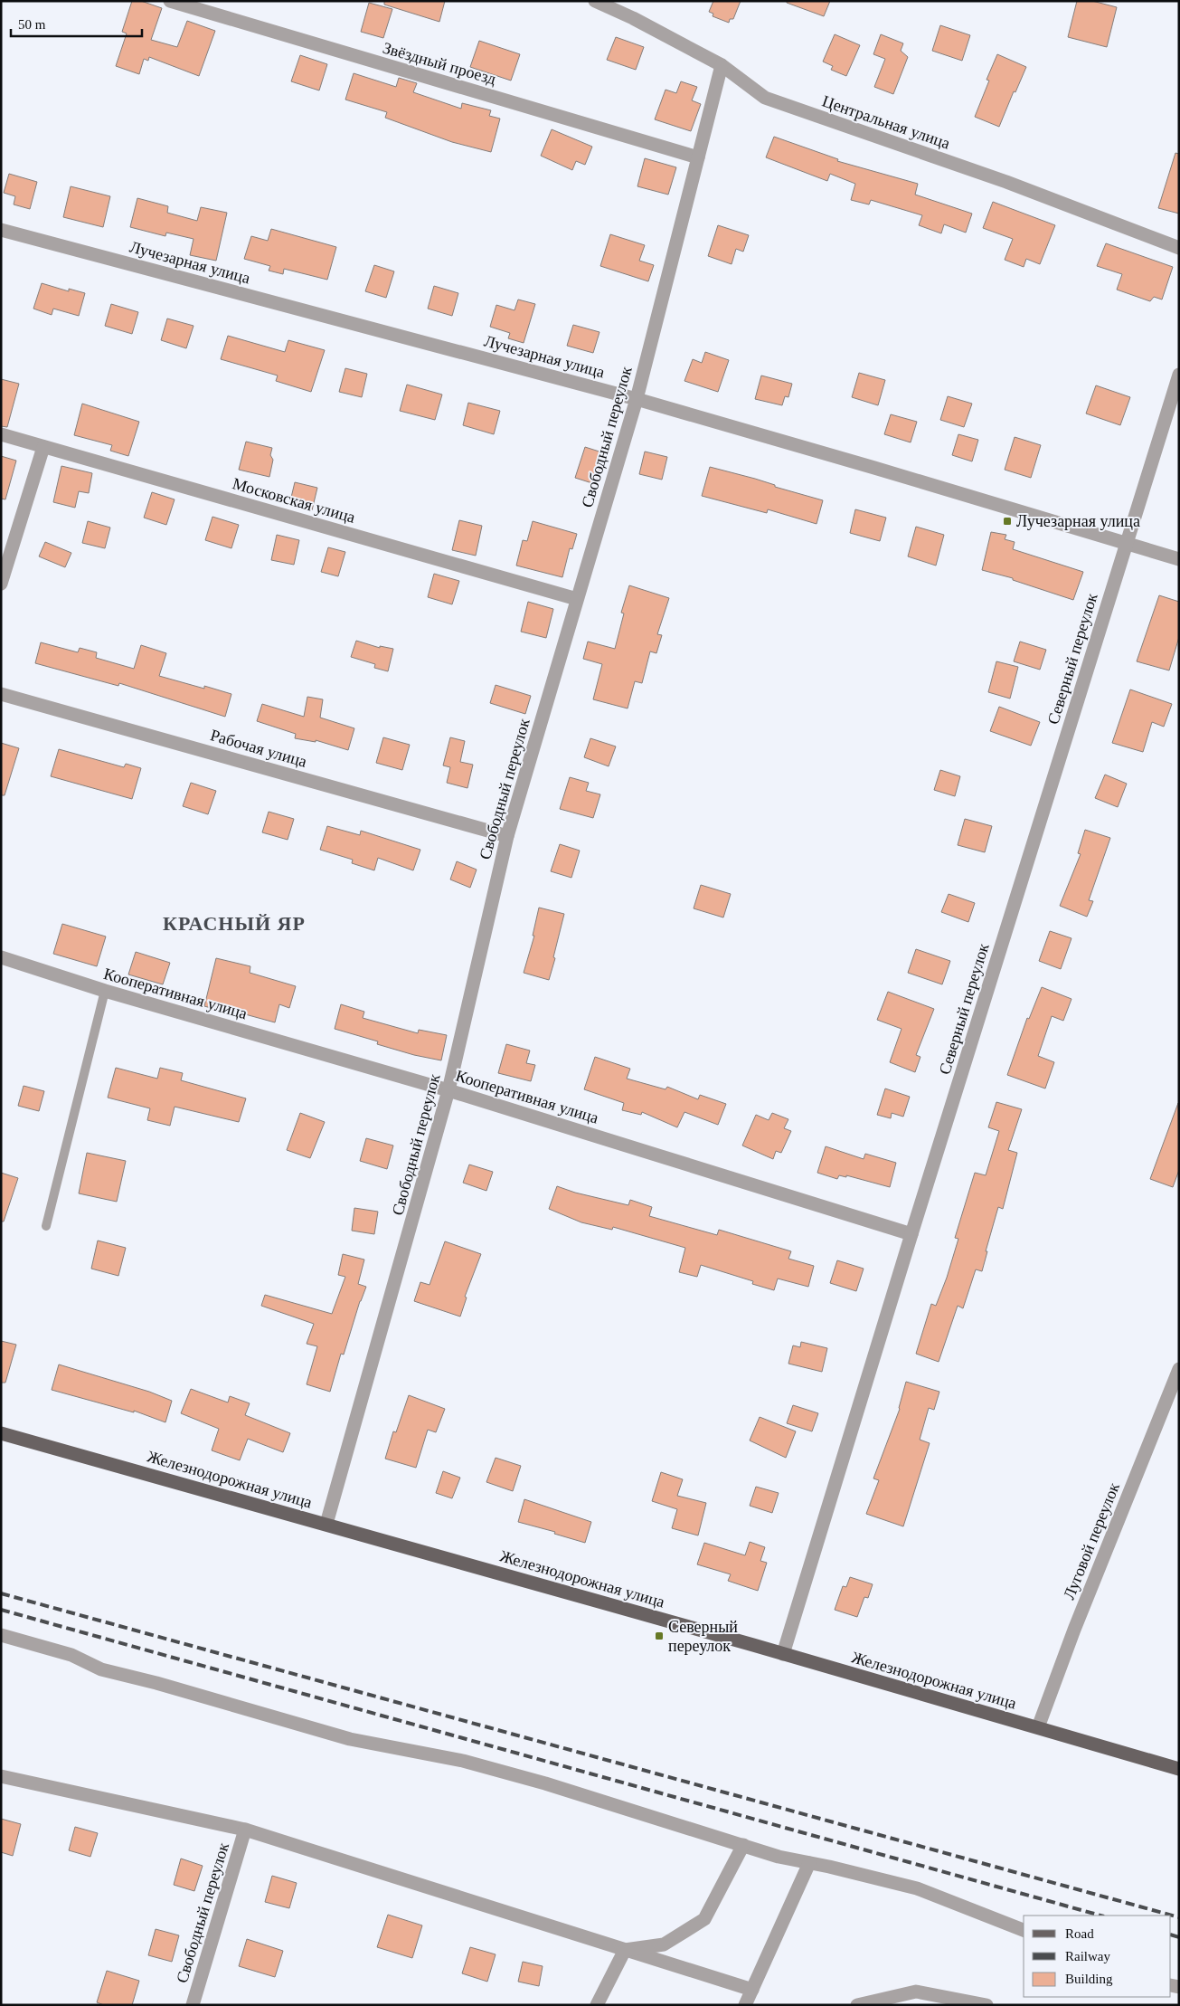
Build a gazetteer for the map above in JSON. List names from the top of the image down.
{
  "streets": {
    "main road": ["Железнодорожная улица"],
    "street": [
      "Звёздный проезд",
      "Центральная улица",
      "Лучезарная улица",
      "Свободный переулок",
      "Московская улица",
      "Северный переулок",
      "Рабочая улица",
      "Кооперативная улица",
      "Луговой переулок"
    ]
  },
  "crossings": [
    ["Звёздный проезд", "Свободный переулок"],
    ["Центральная улица", "Свободный переулок"],
    ["Лучезарная улица", "Свободный переулок"],
    ["Лучезарная улица", "Северный переулок"],
    ["Свободный переулок", "Московская улица"],
    ["Свободный переулок", "Рабочая улица"],
    ["Свободный переулок", "Кооперативная улица"],
    ["Свободный переулок", "Железнодорожная улица"],
    ["Северный переулок", "Кооперативная улица"],
    ["Северный переулок", "Железнодорожная улица"],
    ["Железнодорожная улица", "Луговой переулок"]
  ],
  "districts": ["КРАСНЫЙ ЯР"],
  "places": {
    "transit": ["Лучезарная улица", "Северный переулок"]
  },
  "legend": ["Road", "Railway", "Building"],
  "scale_bar": "50 m"
}
